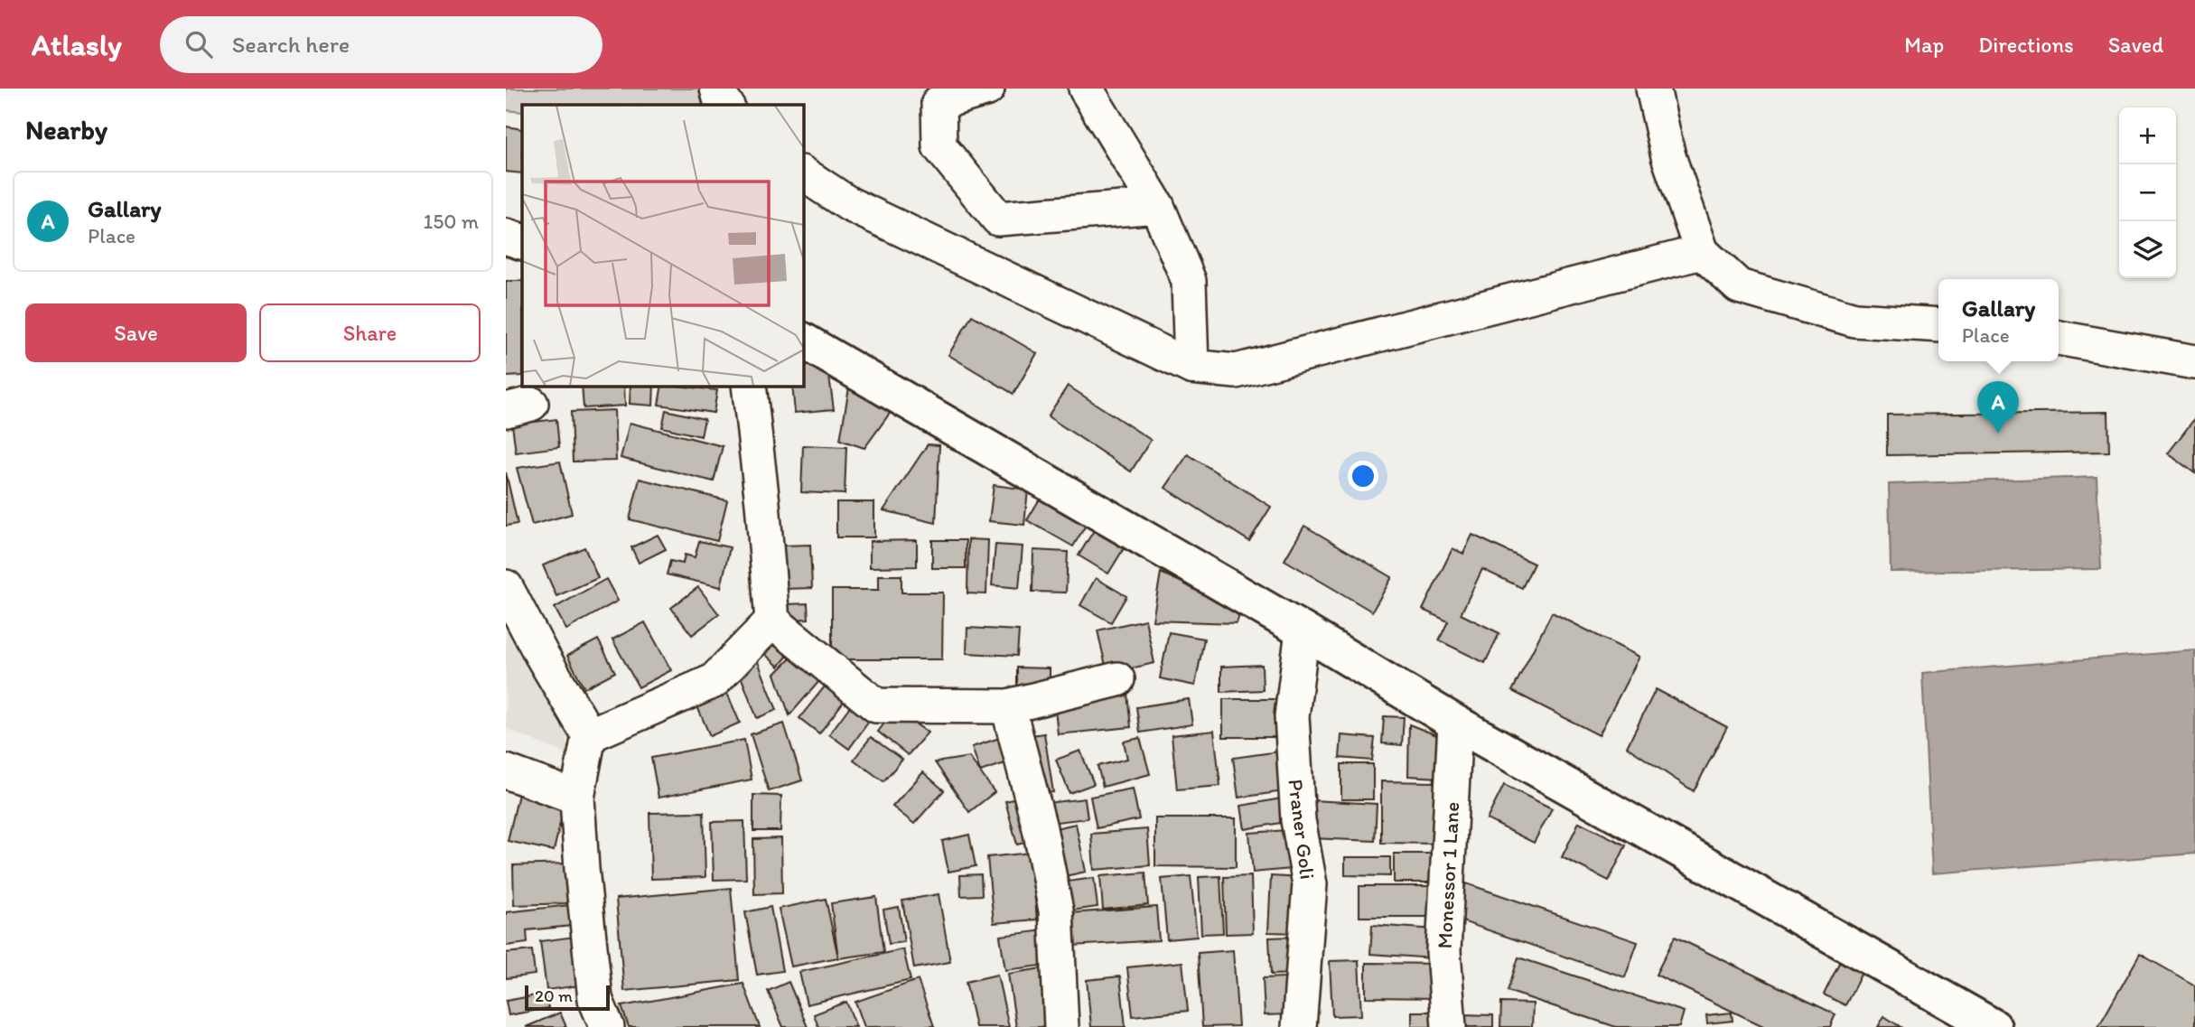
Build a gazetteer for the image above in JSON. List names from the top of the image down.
{
  "streets": {
    "street": ["Praner Goli", "Monessor 1 Lane"]
  },
  "scale_bar": "20 m",
  "page": {
    "header": "Atlasly",
    "search": "Search here",
    "nav": ["Map", "Directions", "Saved"],
    "heading": "Nearby",
    "map_buttons": ["+", "−"],
    "list": [
      {
        "mark": "A",
        "name": "Gallary",
        "note": "Place",
        "value": "150 m"
      }
    ],
    "popup": ["Gallary", "Place"],
    "buttons": ["Save", "Share"],
    "pins": "A",
    "scale": "20 m"
  }
}
